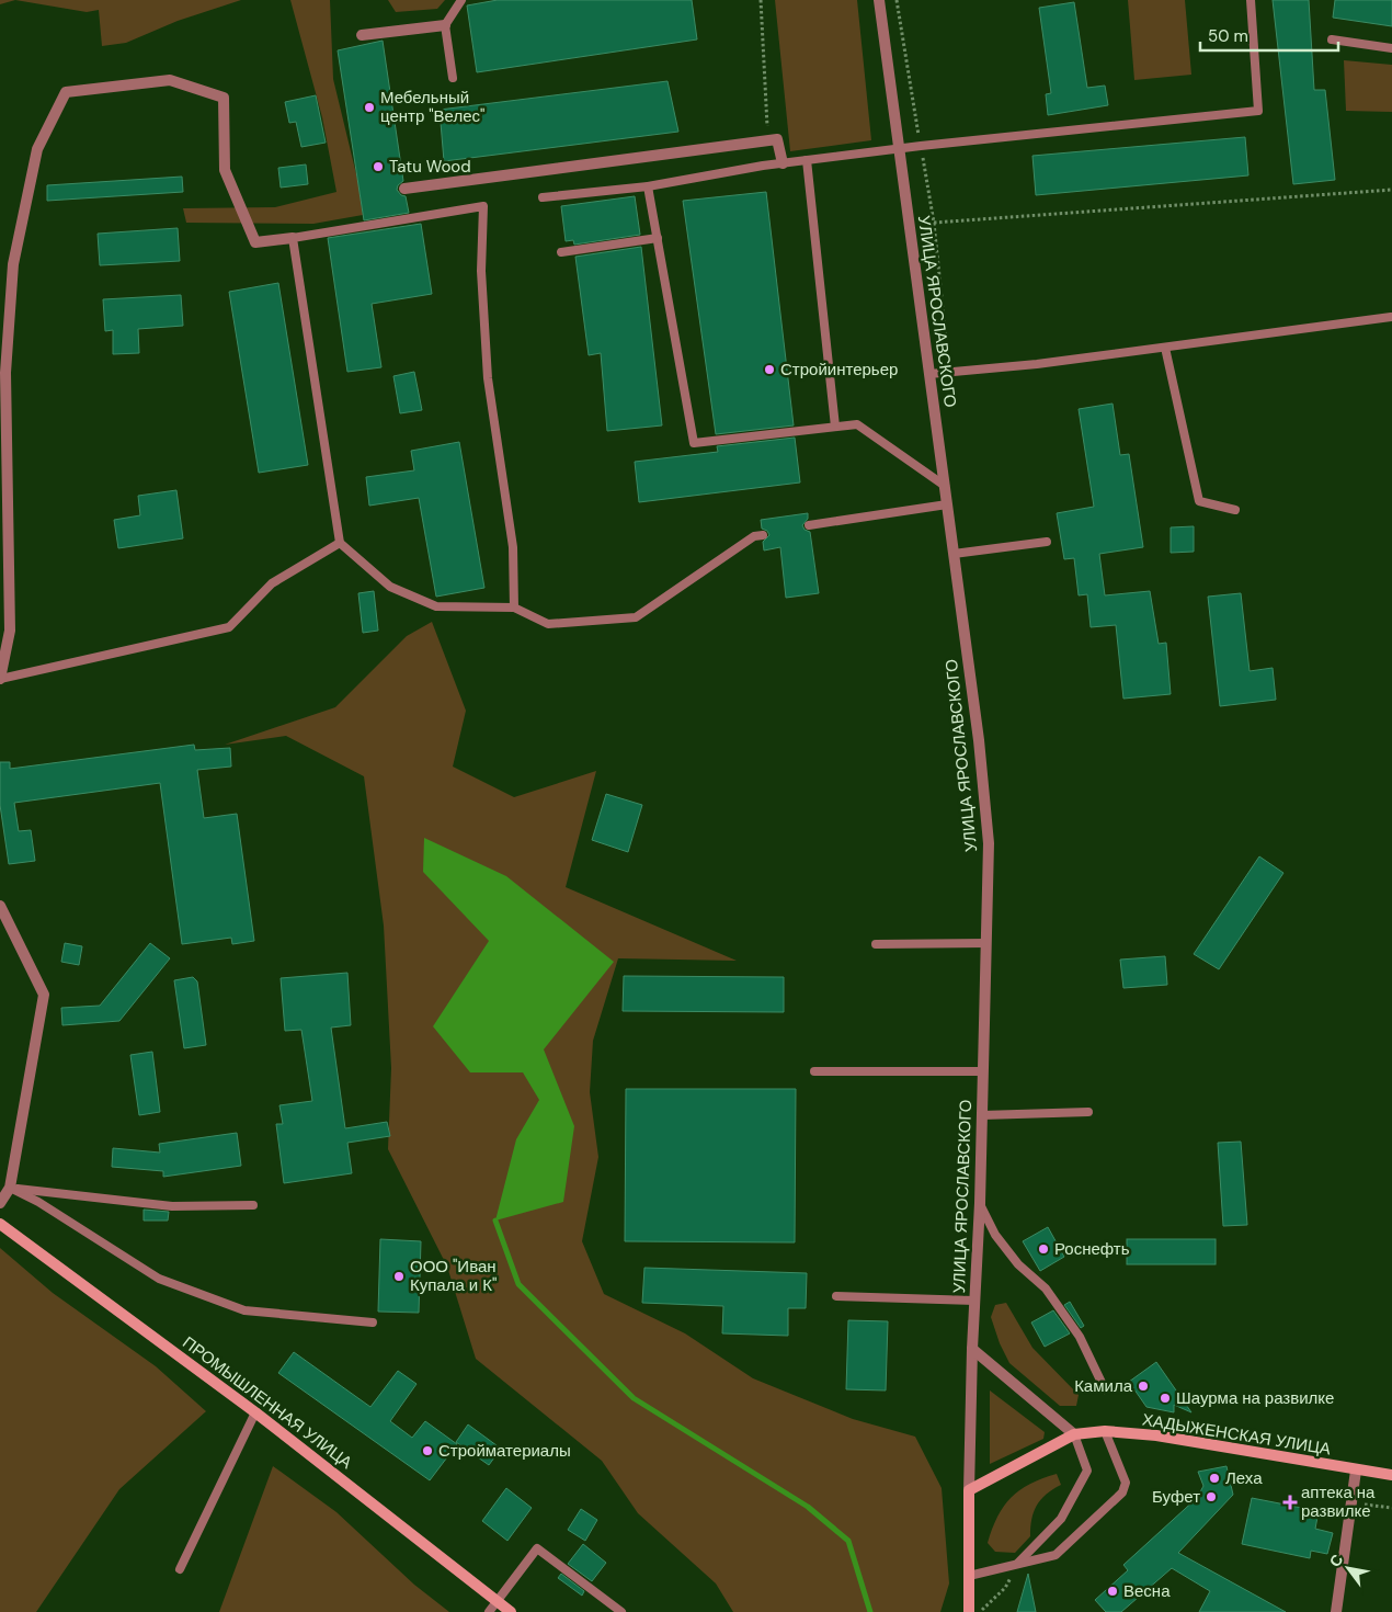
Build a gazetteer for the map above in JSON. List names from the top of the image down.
{
  "streets": {
    "main road": ["УЛИЦА ЯРОСЛАВСКОГО", "ПРОМЫШЛЕННАЯ УЛИЦА", "ХАДЫЖЕНСКАЯ УЛИЦА"]
  },
  "crossings": [
    ["УЛИЦА ЯРОСЛАВСКОГО", "ХАДЫЖЕНСКАЯ УЛИЦА"]
  ],
  "places": {
    "other": [
      "Мебельный центр \"Велес\"",
      "Tatu Wood",
      "Стройинтерьер",
      "Роснефть",
      "ООО \"Иван Купала и К\"",
      "Камила",
      "Шаурма на развилке",
      "Стройматериалы",
      "Леха",
      "Буфет",
      "Весна"
    ],
    "health": ["аптека на развилке"]
  },
  "scale_bar": "50 m",
  "north": "top left"
}
